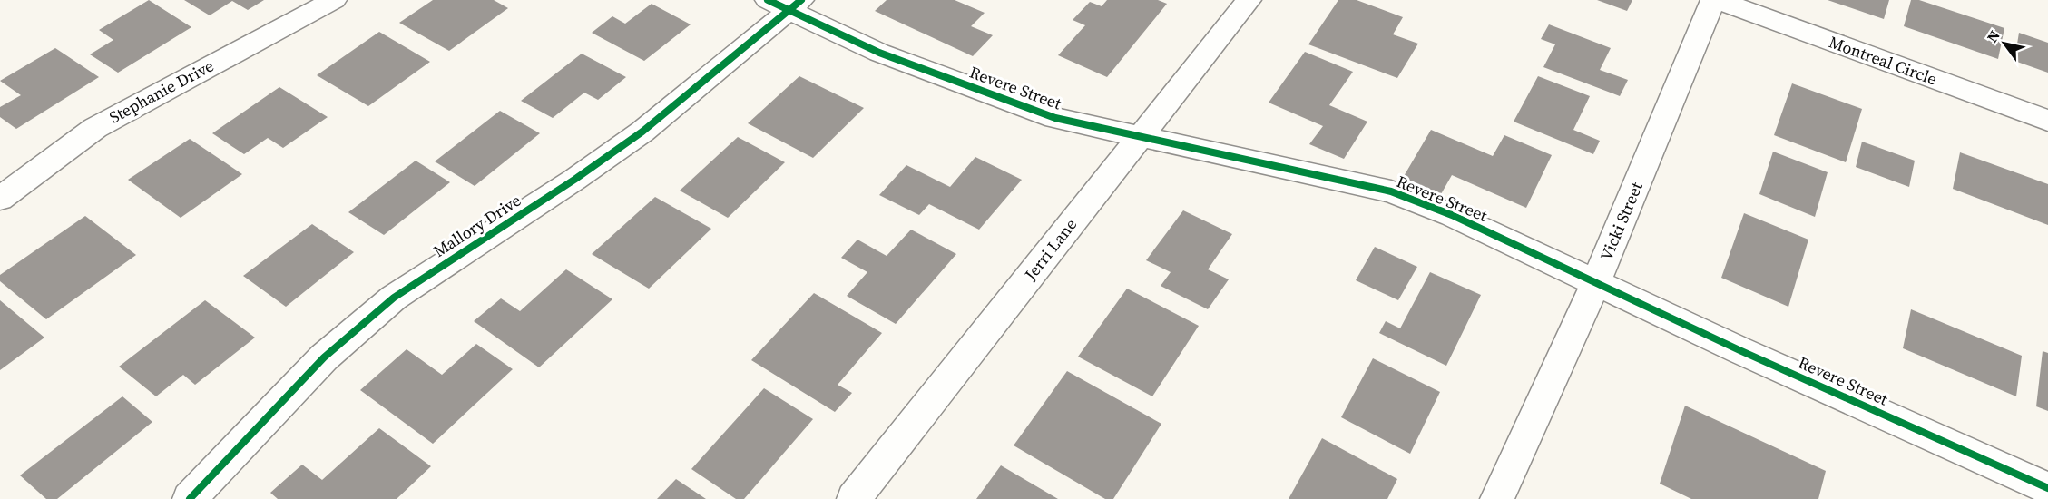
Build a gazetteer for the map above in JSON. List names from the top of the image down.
{
  "streets": {
    "street": [
      "Montreal Circle",
      "Revere Street",
      "Stephanie Drive",
      "Vicki Street",
      "Mallory Drive",
      "Jerri Lane"
    ]
  },
  "crossings": [
    ["Revere Street", "Vicki Street"],
    ["Revere Street", "Mallory Drive"],
    ["Revere Street", "Jerri Lane"]
  ],
  "north": "top left"
}
